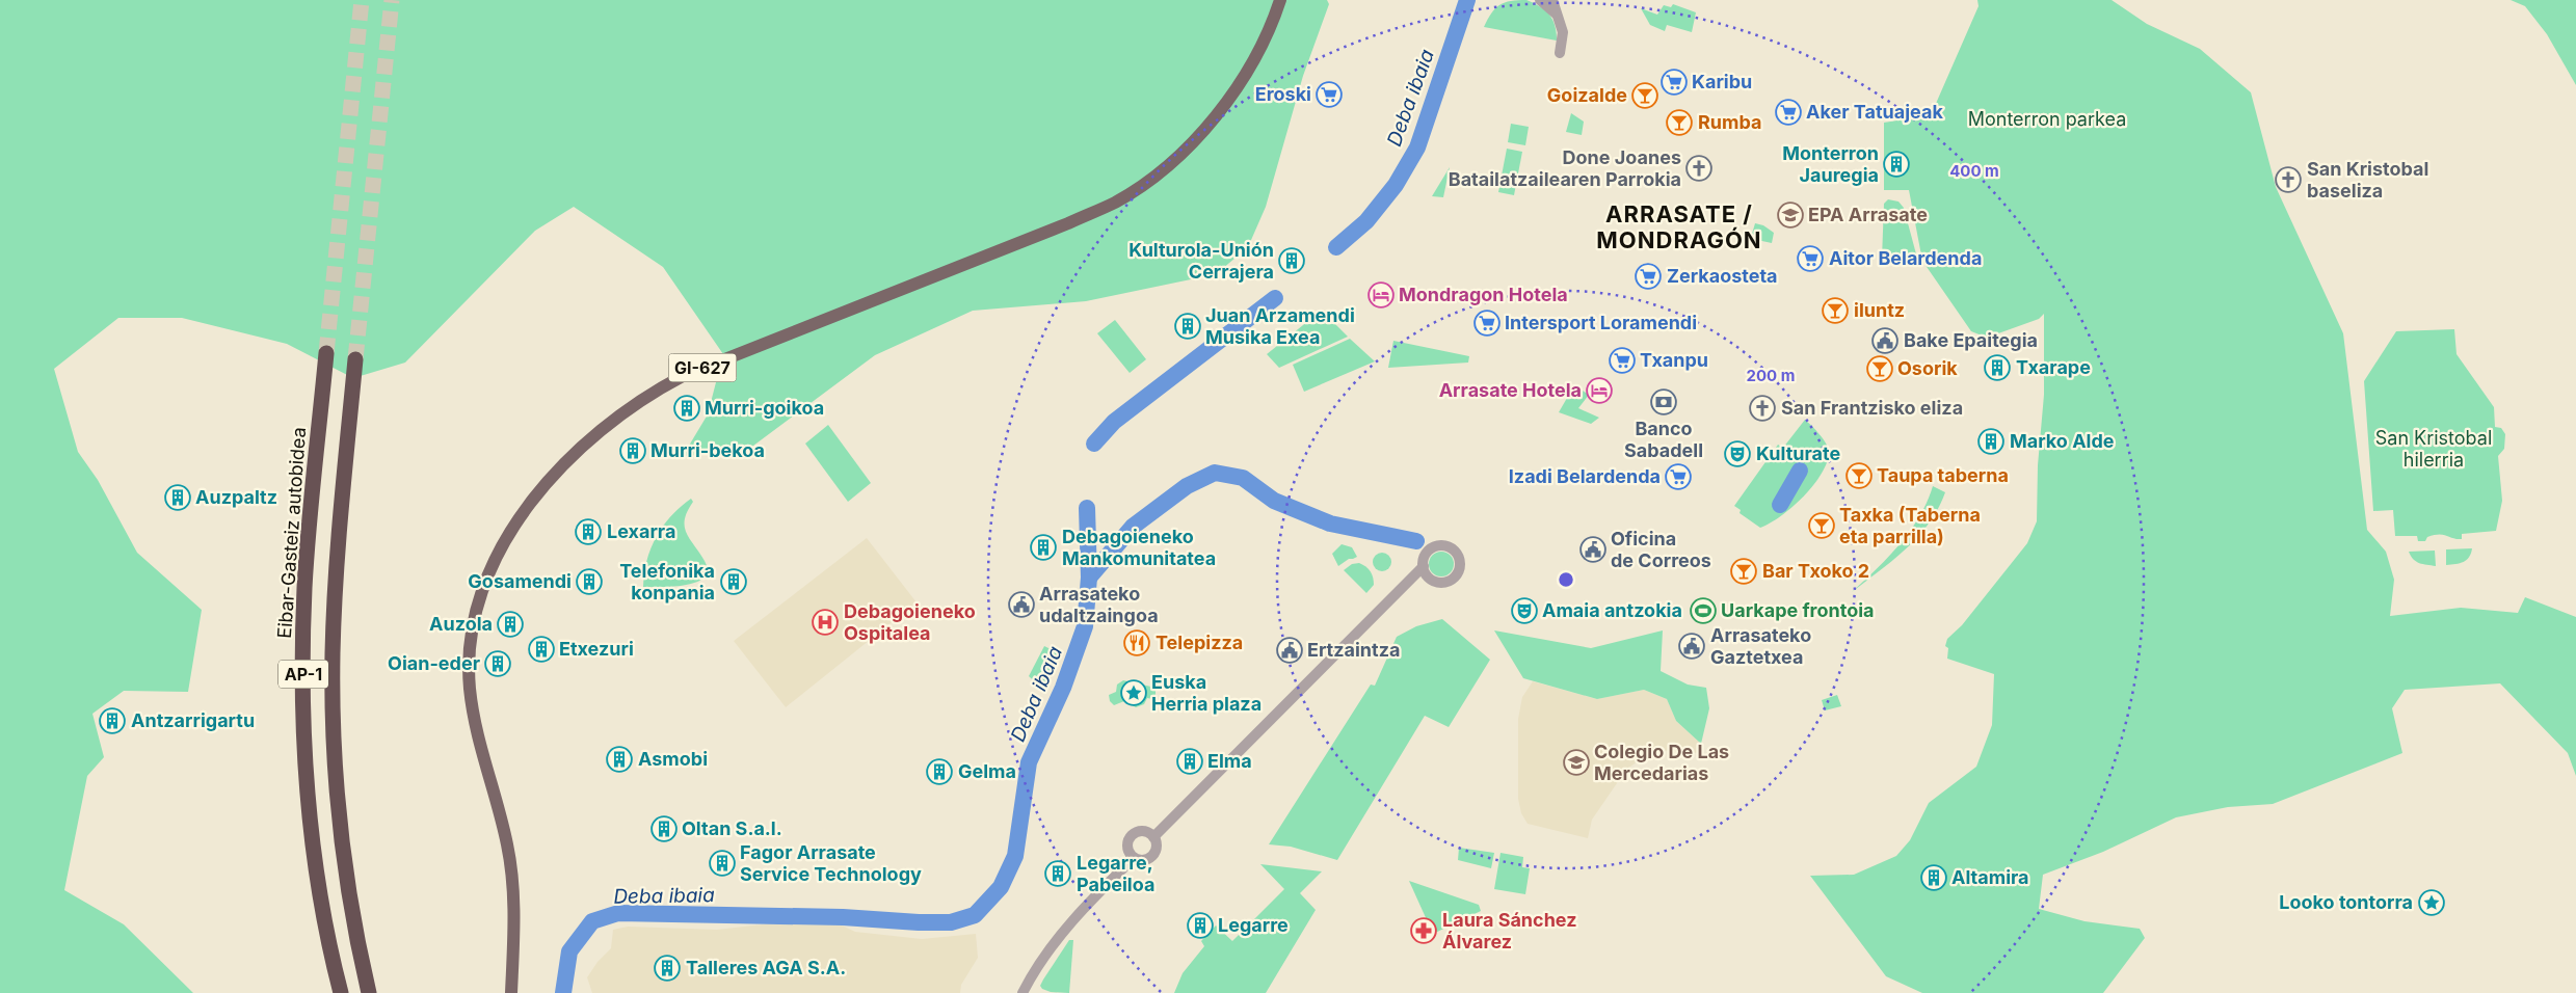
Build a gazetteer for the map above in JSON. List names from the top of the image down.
{
  "streets": {
    "highway": ["Eibar-Gasteiz autobidea", "AP-1"],
    "main road": ["GI-627"]
  },
  "districts": ["ARRASATE / MONDRAGÓN"],
  "water": ["Deba ibaia"],
  "parks": ["Monterron parkea", "San Kristobal hilerria"],
  "places": {
    "supermarket": [
      "Karibu",
      "Eroski",
      "Aker Tatuajeak",
      "Aitor Belardenda",
      "Zerkaosteta",
      "Intersport Loramendi",
      "Txanpu",
      "Izadi Belardenda"
    ],
    "bar": [
      "Goizalde",
      "Rumba",
      "iluntz",
      "Osorik",
      "Taupa taberna",
      "Taxka (Taberna eta parrilla)",
      "Bar Txoko 2"
    ],
    "building": [
      "Monterron Jauregia",
      "Kulturola-Unión Cerrajera",
      "Juan Arzamendi Musika Exea",
      "Txarape",
      "Murri-goikoa",
      "Marko Alde",
      "Murri-bekoa",
      "Auzpaltz",
      "Lexarra",
      "Debagoieneko Mankomunitatea",
      "Gosamendi",
      "Telefonika konpania",
      "Auzola",
      "Etxezuri",
      "Oian-eder",
      "Antzarrigartu",
      "Asmobi",
      "Elma",
      "Gelma",
      "Oltan S.a.l.",
      "Fagor Arrasate Service Technology",
      "Legarre, Pabeiloa",
      "Altamira",
      "Legarre",
      "Talleres AGA S.A."
    ],
    "church": ["Done Joanes Batailatzailearen Parrokia", "San Kristobal baseliza", "San Frantzisko eliza"],
    "school or university": ["EPA Arrasate", "Colegio De Las Mercedarias"],
    "hotel": ["Mondragon Hotela", "Arrasate Hotela"],
    "public building": [
      "Bake Epaitegia",
      "Oficina de Correos",
      "Arrasateko udaltzaingoa",
      "Arrasateko Gaztetxea",
      "Ertzaintza"
    ],
    "bank": ["Banco Sabadell"],
    "theatre": ["Kulturate", "Amaia antzokia"],
    "sports": ["Uarkape frontoia"],
    "hospital": ["Debagoieneko Ospitalea"],
    "restaurant": ["Telepizza"],
    "place": ["Euska Herria plaza", "Looko tontorra"],
    "pharmacy": ["Laura Sánchez Álvarez"]
  },
  "rings": ["400 m", "200 m"]
}
